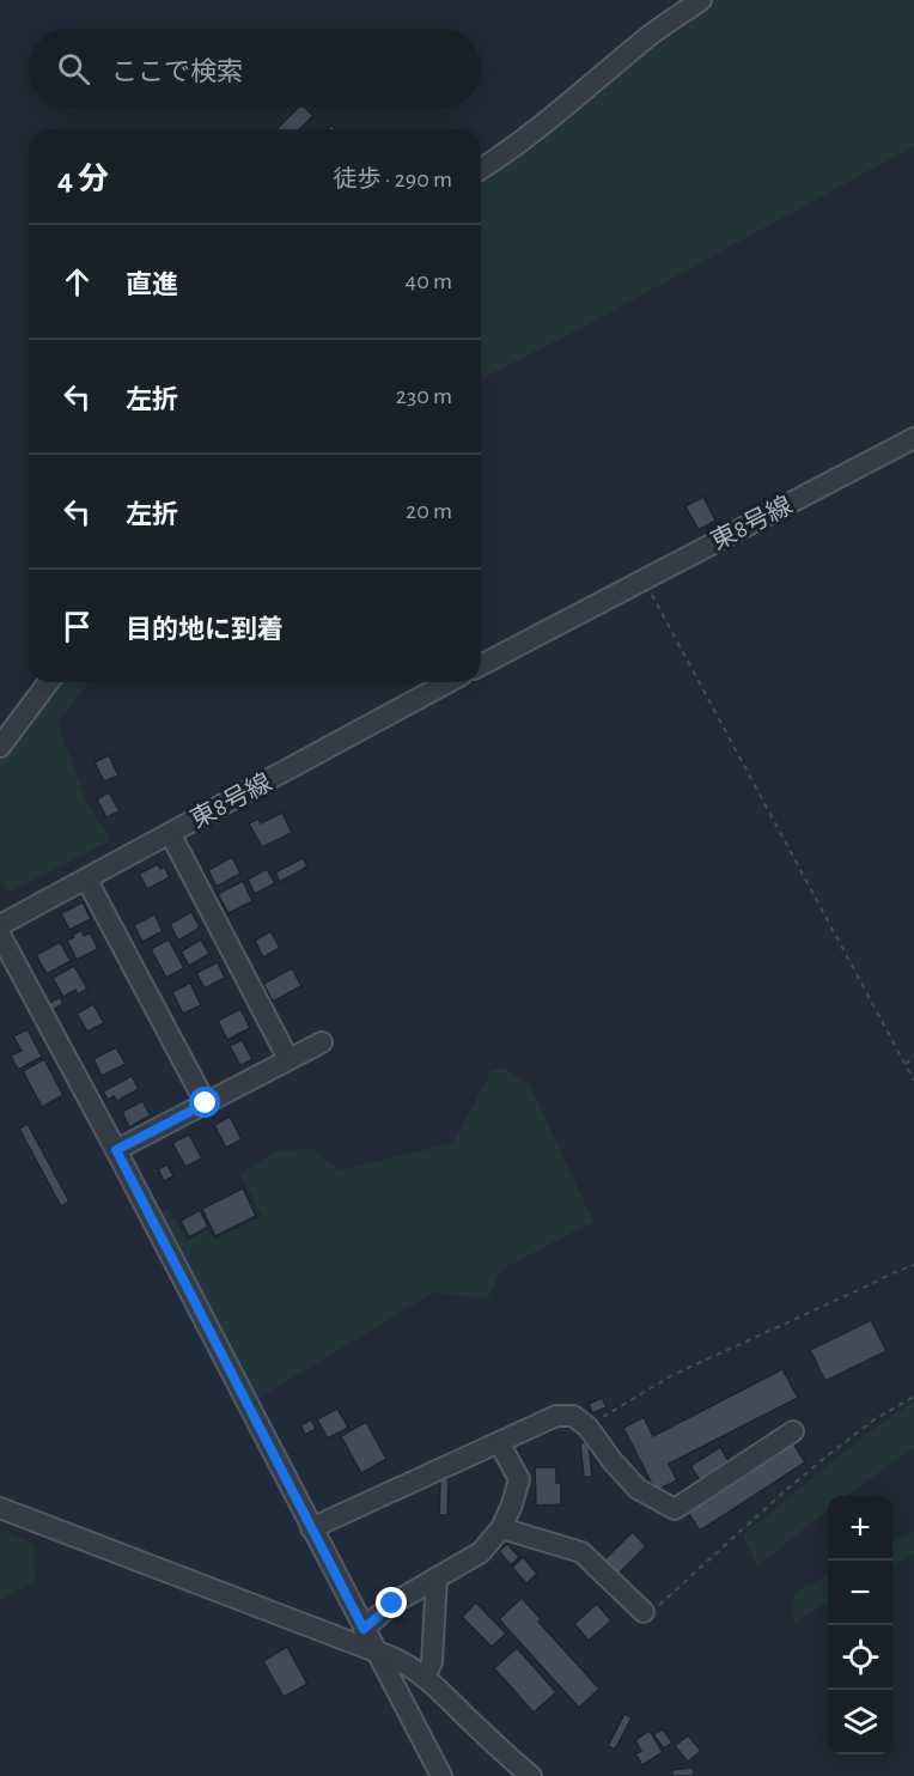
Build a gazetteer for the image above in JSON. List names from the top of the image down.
{
  "streets": {
    "street": ["東8号線"]
  },
  "page": {
    "search": "ここで検索",
    "heading": ["4 分", "徒歩 · 290 m"],
    "list": [
      ["直進", "40 m"],
      ["左折", "230 m"],
      ["左折", "20 m"],
      "目的地に到着"
    ],
    "map_buttons": ["+", "−"]
  }
}
